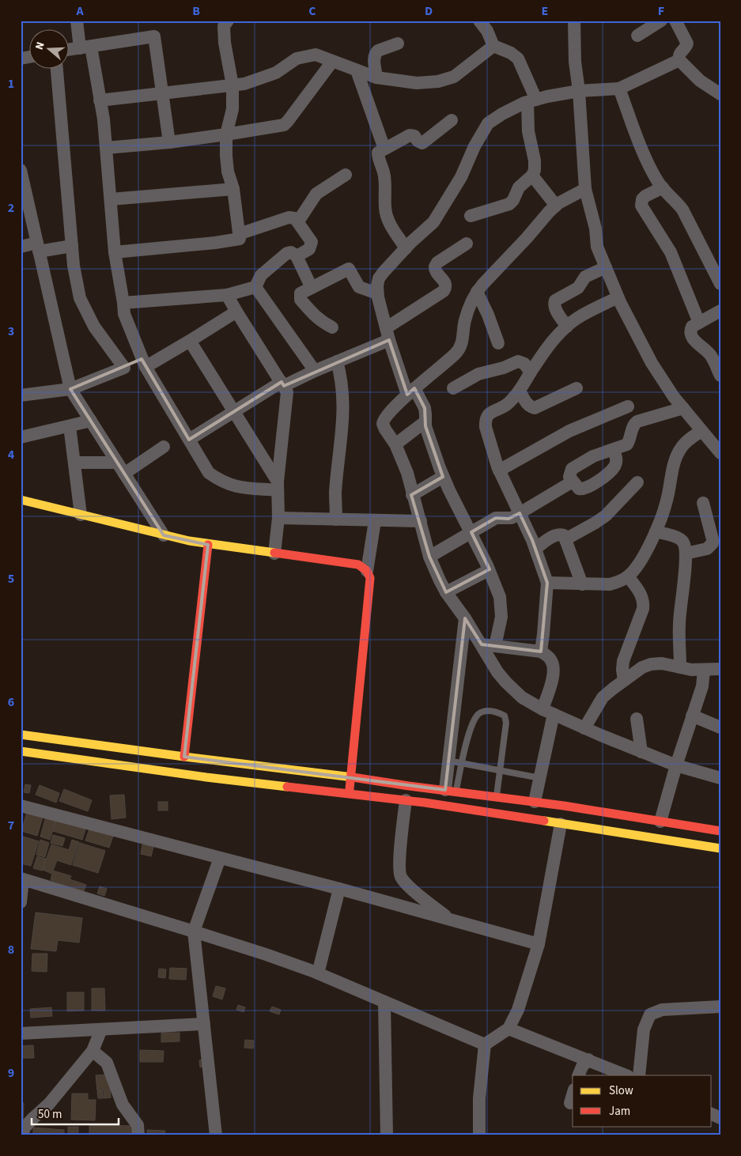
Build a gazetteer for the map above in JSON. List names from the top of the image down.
{
  "legend": ["Slow", "Jam"],
  "scale_bar": "50 m",
  "north": "left",
  "grid": {
    "columns": [
      "A",
      "B",
      "C",
      "D",
      "E",
      "F"
    ],
    "rows": [
      "1",
      "2",
      "3",
      "4",
      "5",
      "6",
      "7",
      "8",
      "9"
    ]
  }
}
